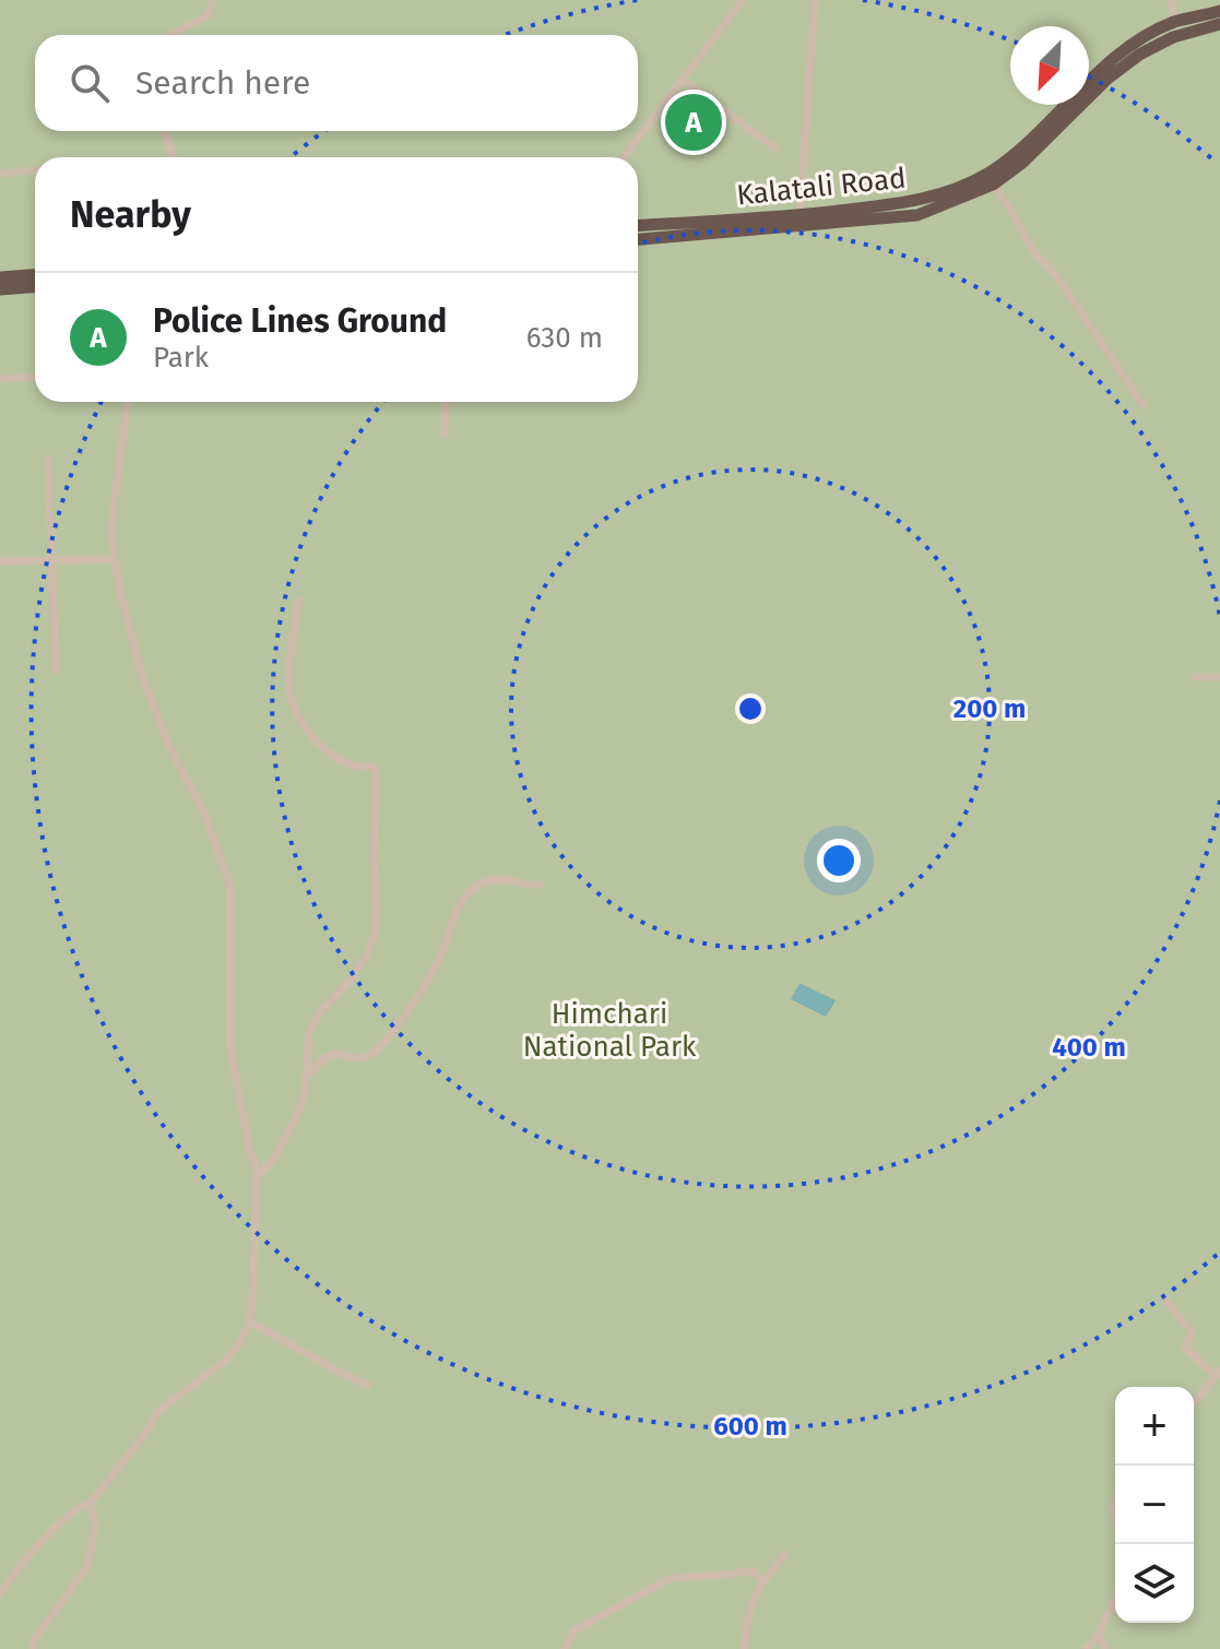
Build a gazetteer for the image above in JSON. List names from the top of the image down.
{
  "streets": {
    "highway": ["Kalatali Road"]
  },
  "parks": ["Himchari National Park"],
  "north": "bottom left",
  "page": {
    "search": "Search here",
    "pins": "A",
    "heading": "Nearby",
    "list": [
      {
        "mark": "A",
        "name": "Police Lines Ground",
        "note": "Park",
        "value": "630 m"
      }
    ],
    "map_buttons": ["+", "−"]
  },
  "rings": ["200 m", "400 m", "600 m"]
}
